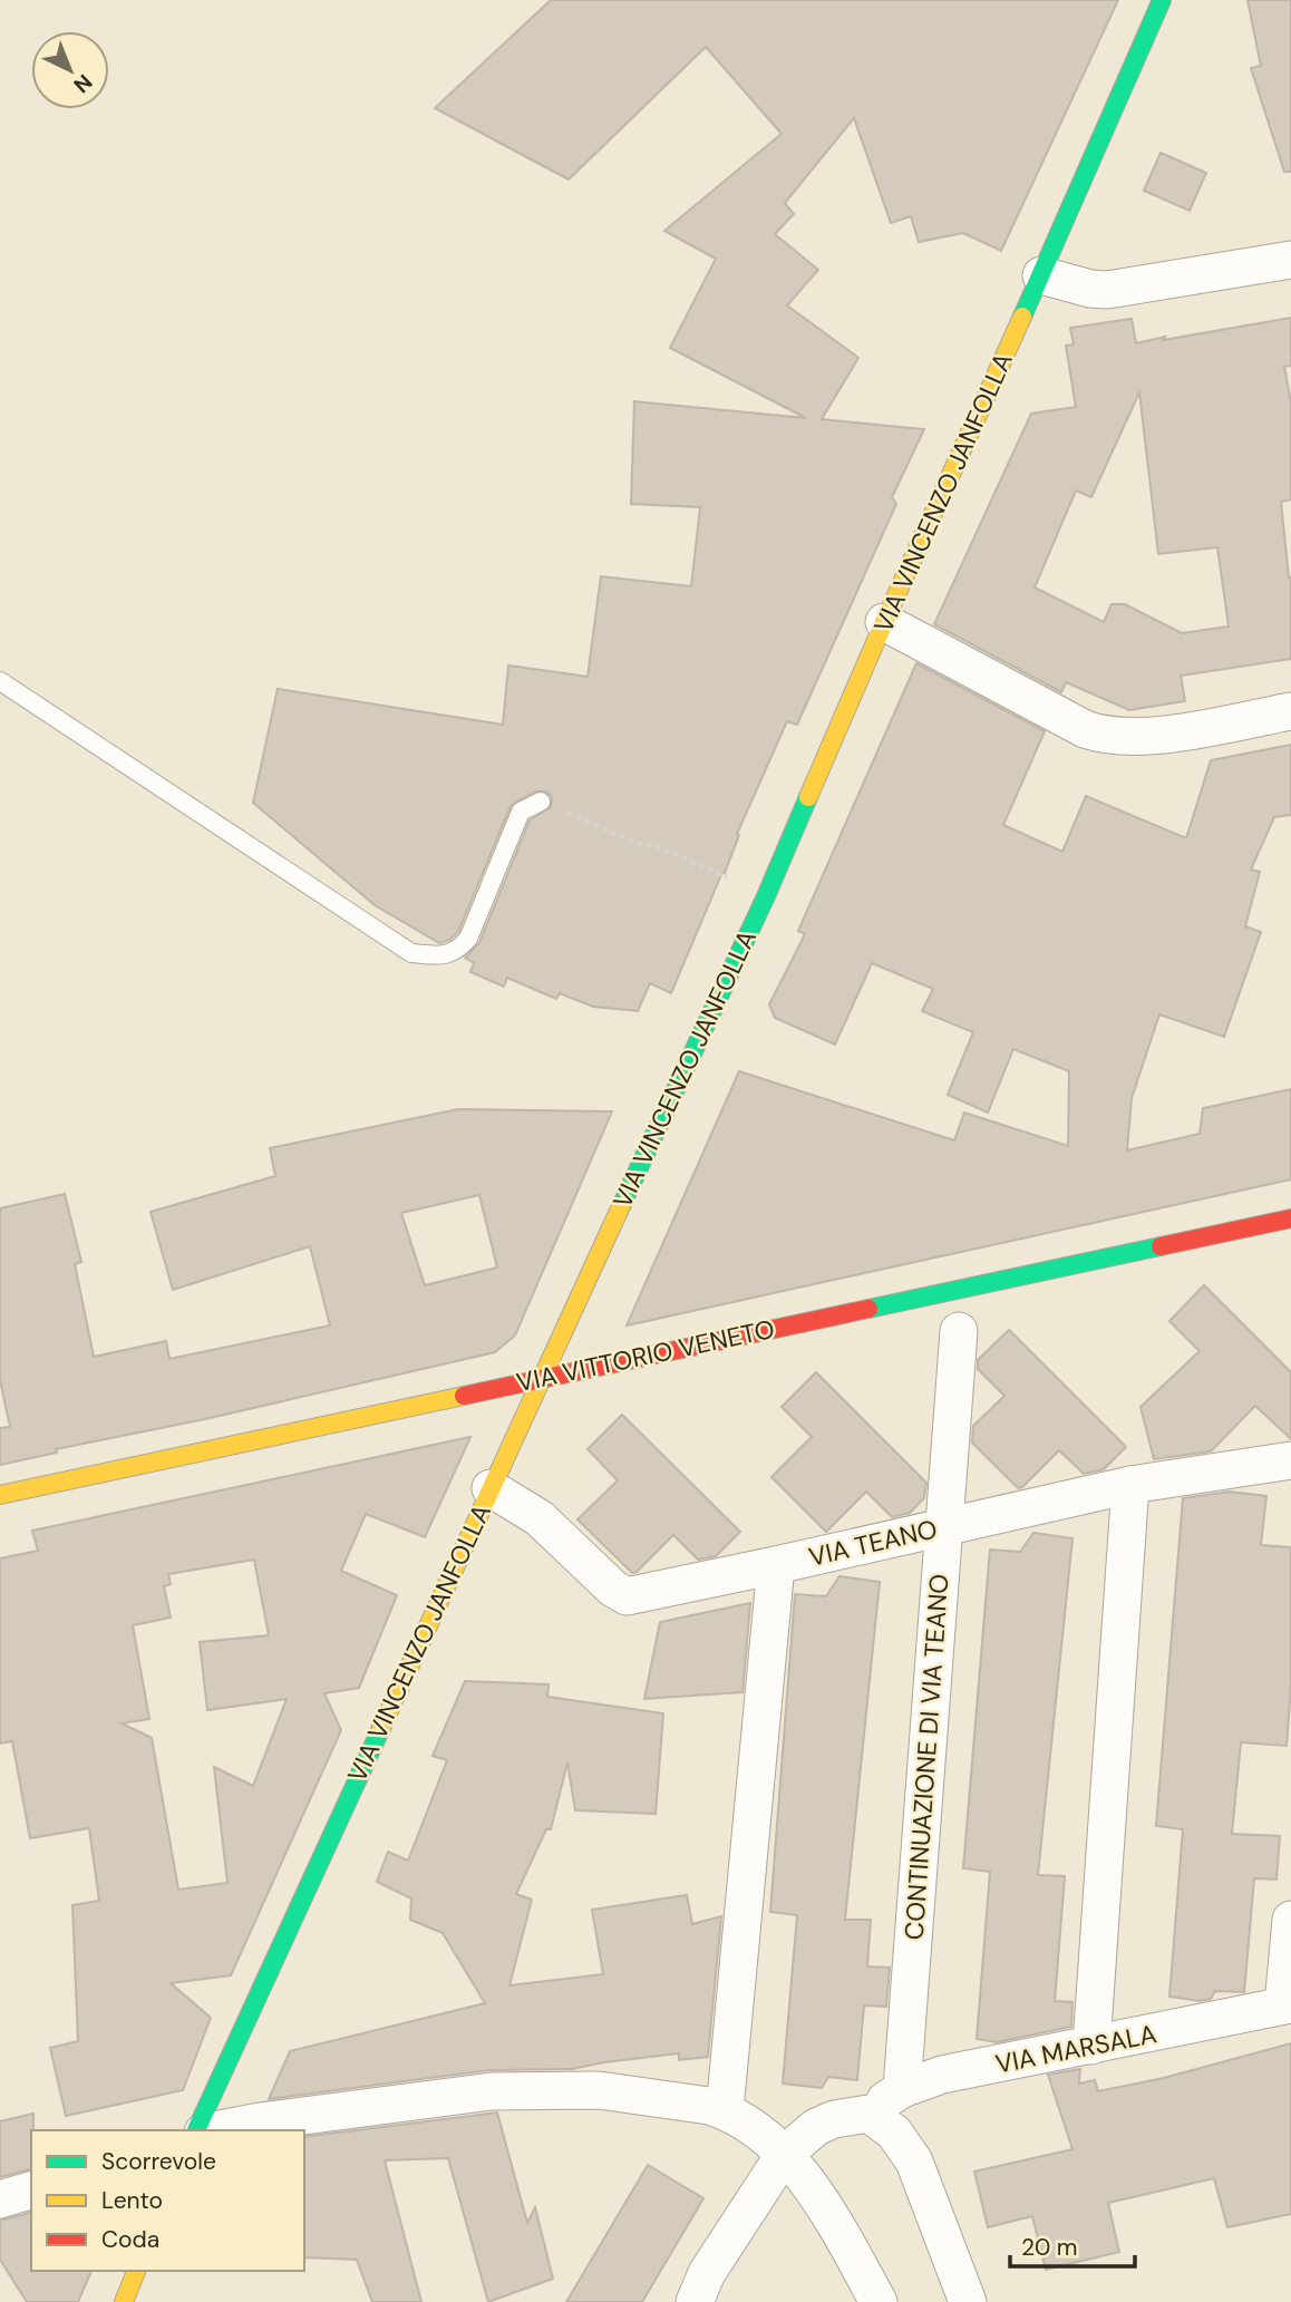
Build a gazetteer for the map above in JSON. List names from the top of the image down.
{
  "streets": {
    "main road": ["VIA VINCENZO JANFOLLA", "VIA VITTORIO VENETO"],
    "street": ["VIA TEANO", "CONTINUAZIONE DI VIA TEANO", "VIA MARSALA"]
  },
  "crossings": [
    ["VIA VINCENZO JANFOLLA", "VIA VITTORIO VENETO"],
    ["VIA VINCENZO JANFOLLA", "VIA TEANO"],
    ["VIA TEANO", "CONTINUAZIONE DI VIA TEANO"],
    ["CONTINUAZIONE DI VIA TEANO", "VIA MARSALA"]
  ],
  "legend": ["Scorrevole", "Lento", "Coda"],
  "scale_bar": "20 m",
  "north": "bottom right"
}
